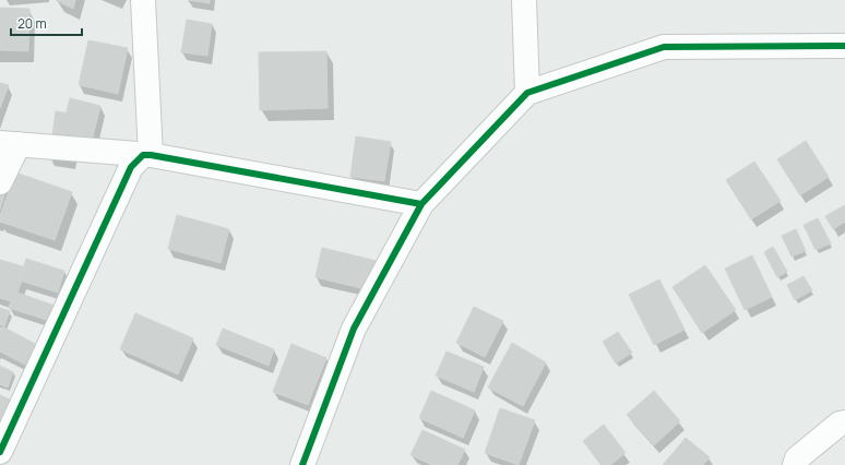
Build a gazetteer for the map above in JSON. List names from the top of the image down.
{
  "scale_bar": "20 m"
}
